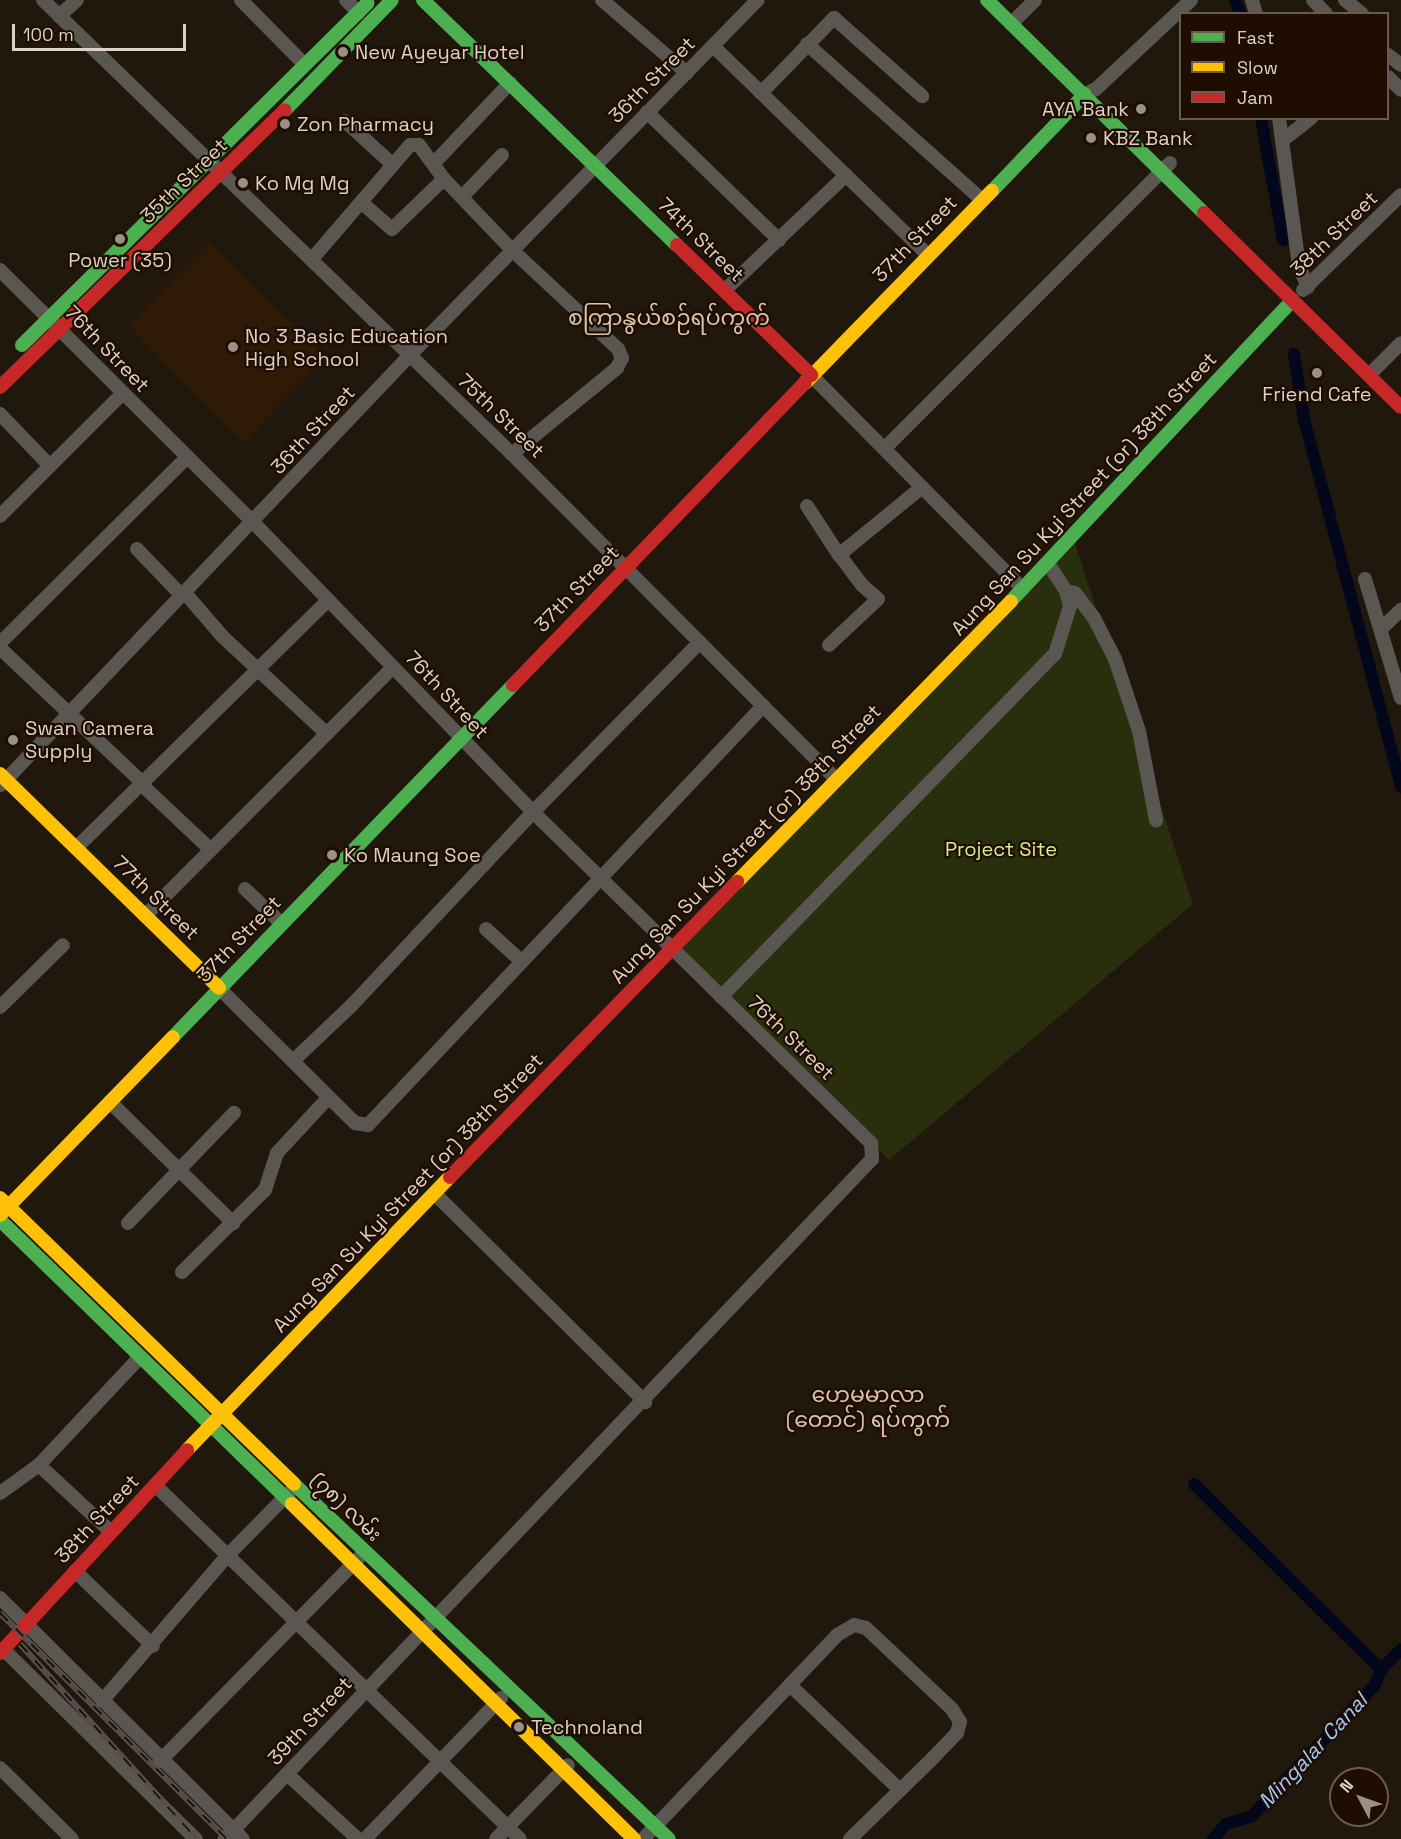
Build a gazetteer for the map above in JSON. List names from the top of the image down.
{
  "streets": {
    "main road": [
      "35th Street",
      "38th Street",
      "37th Street",
      "74th Street",
      "Aung San Su Kyi Street (or) 38th Street",
      "77th Street",
      "(၇၈) လမ်း"
    ],
    "street": [
      "36th Street",
      "76th Street",
      "75th Street",
      "39th Street"
    ]
  },
  "crossings": [
    ["36th Street", "74th Street"],
    ["36th Street", "76th Street"],
    ["36th Street", "75th Street"],
    ["36th Street", "77th Street"],
    ["35th Street", "76th Street"],
    ["35th Street", "75th Street"],
    ["38th Street", "Aung San Su Kyi Street (or) 38th Street"],
    ["38th Street", "(၇၈) လမ်း"],
    ["37th Street", "74th Street"],
    ["37th Street", "76th Street"],
    ["37th Street", "75th Street"],
    ["37th Street", "77th Street"],
    ["37th Street", "(၇၈) လမ်း"],
    ["74th Street", "Aung San Su Kyi Street (or) 38th Street"],
    ["76th Street", "Aung San Su Kyi Street (or) 38th Street"],
    ["76th Street", "39th Street"],
    ["75th Street", "Aung San Su Kyi Street (or) 38th Street"],
    ["Aung San Su Kyi Street (or) 38th Street", "(၇၈) လမ်း"],
    ["(၇၈) လမ်း", "39th Street"]
  ],
  "districts": ["စကြာနွယ်စဉ်ရပ်ကွက်", "ဟေမမာလာ (တောင်) ရပ်ကွက်"],
  "water": ["Mingalar Canal"],
  "parks": ["Project Site"],
  "places": [
    "New Ayeyar Hotel",
    "AYA Bank",
    "Zon Pharmacy",
    "KBZ Bank",
    "Ko Mg Mg",
    "Power (35)",
    "No 3 Basic Education High School",
    "Friend Cafe",
    "Swan Camera Supply",
    "Ko Maung Soe",
    "Technoland"
  ],
  "legend": ["Fast", "Slow", "Jam"],
  "scale_bar": "100 m",
  "north": "top left"
}
